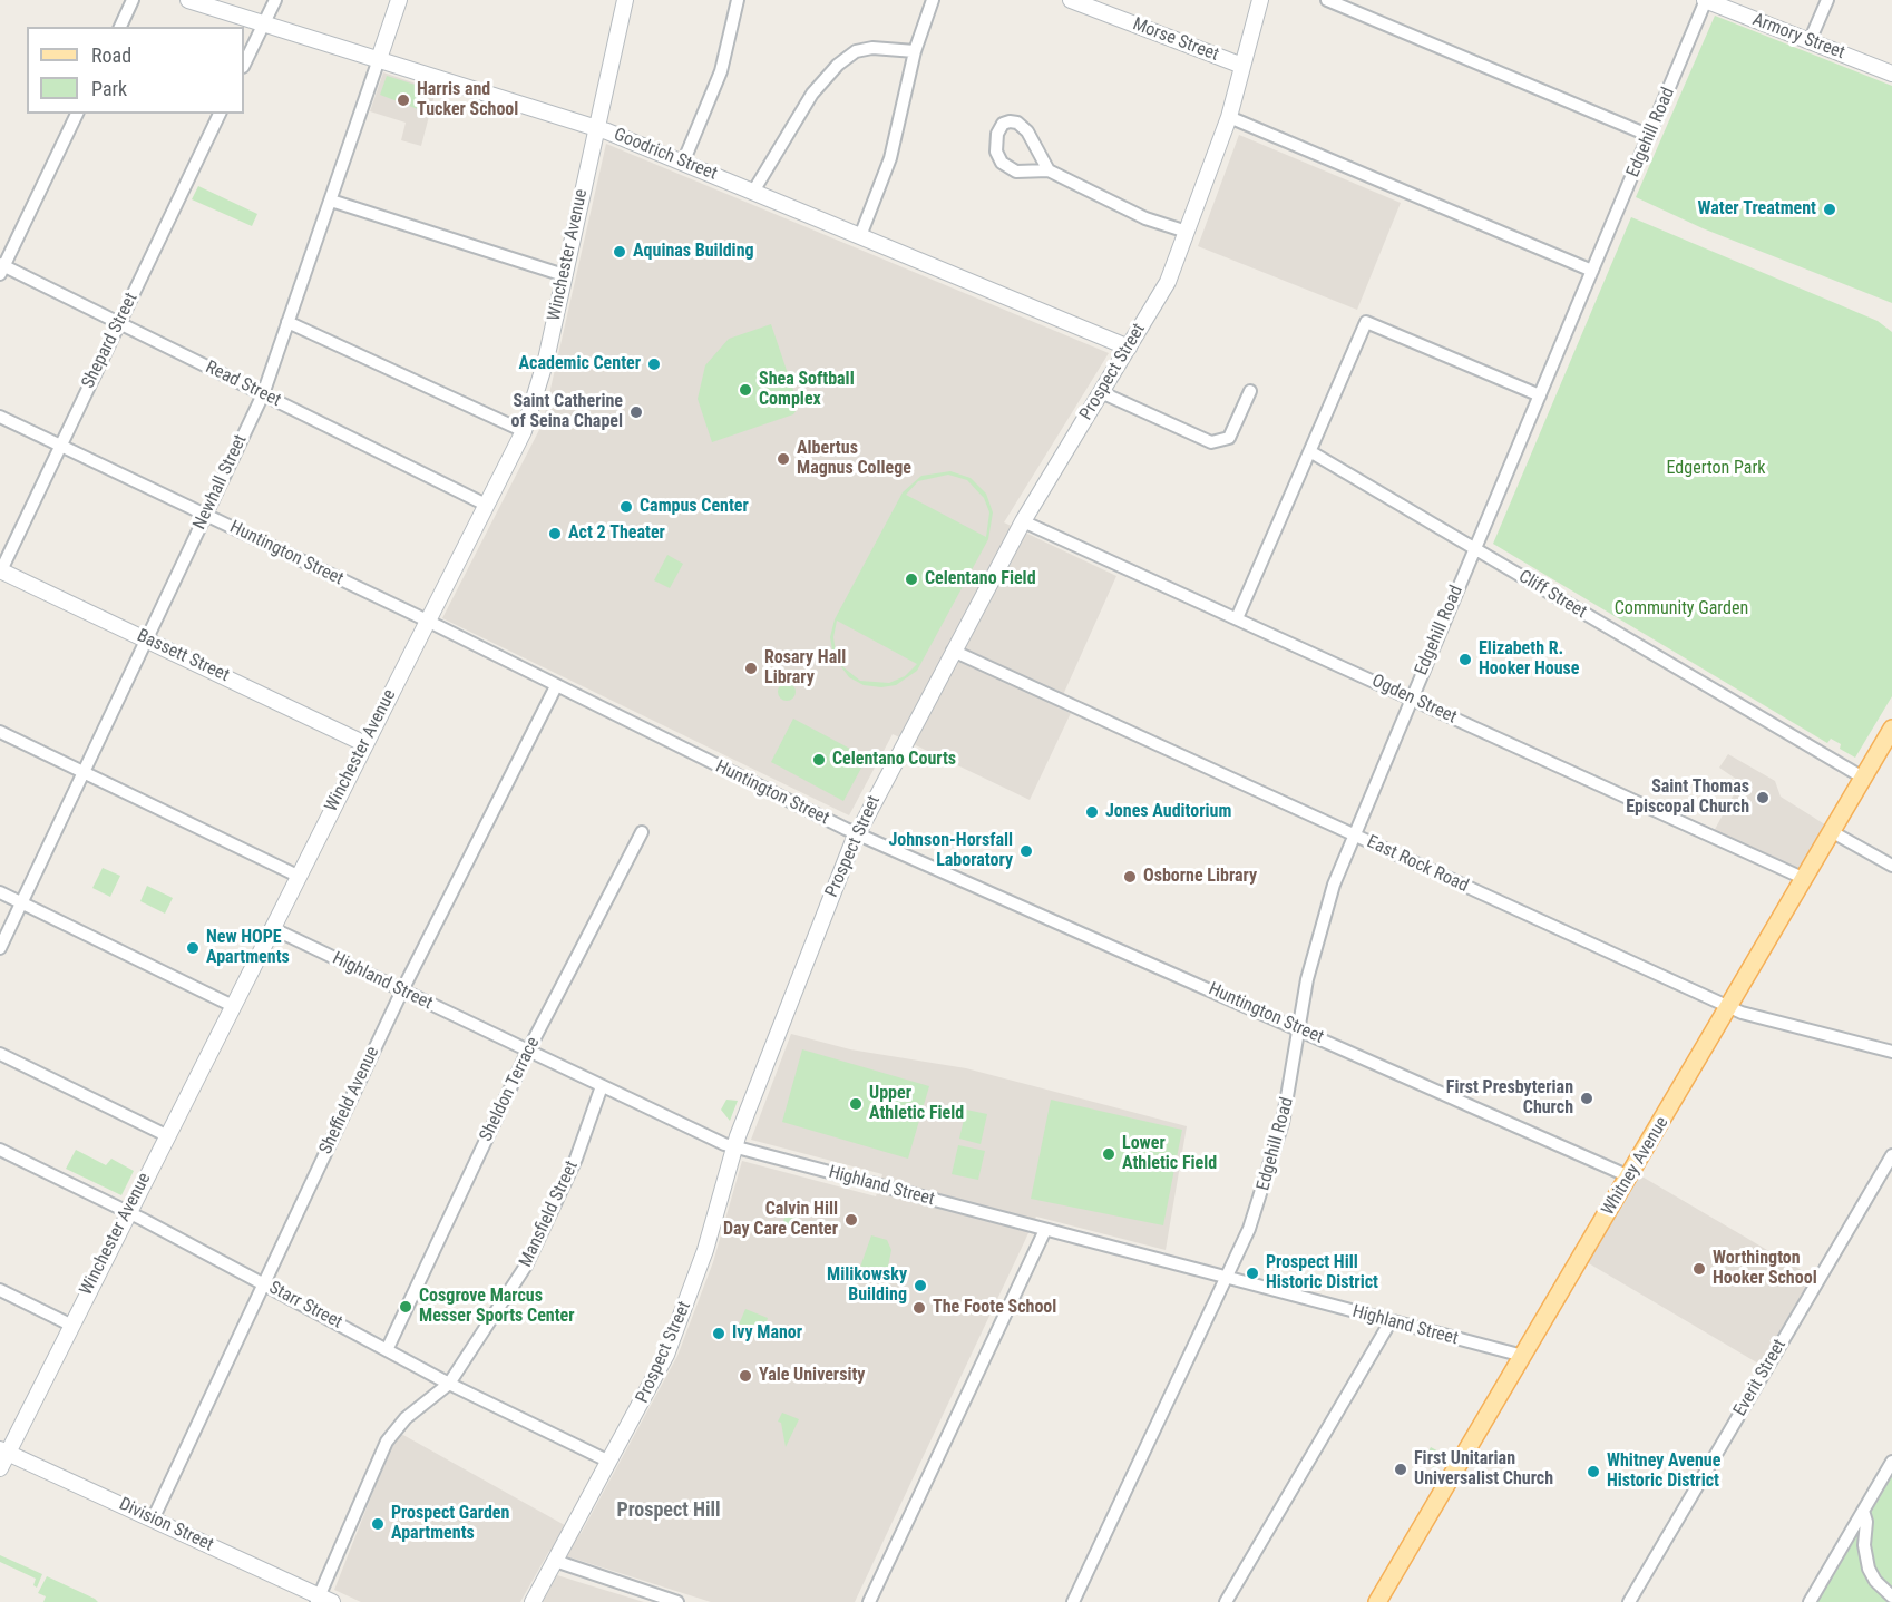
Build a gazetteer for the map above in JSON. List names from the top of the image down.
{
  "streets": {
    "main road": [
      "Armory Street",
      "Morse Street",
      "Goodrich Street",
      "Winchester Avenue",
      "Prospect Street",
      "Newhall Street",
      "Bassett Street",
      "Whitney Avenue",
      "Division Street"
    ],
    "street": [
      "Edgehill Road",
      "Shepard Street",
      "Read Street",
      "Huntington Street",
      "Cliff Street",
      "Ogden Street",
      "East Rock Road",
      "Highland Street",
      "Sheldon Terrace",
      "Sheffield Avenue",
      "Mansfield Street",
      "Starr Street",
      "Everit Street"
    ]
  },
  "crossings": [
    ["Armory Street", "Edgehill Road"],
    ["Morse Street", "Prospect Street"],
    ["Edgehill Road", "Huntington Street"],
    ["Edgehill Road", "Cliff Street"],
    ["Edgehill Road", "Ogden Street"],
    ["Edgehill Road", "East Rock Road"],
    ["Edgehill Road", "Highland Street"],
    ["Goodrich Street", "Winchester Avenue"],
    ["Goodrich Street", "Prospect Street"],
    ["Goodrich Street", "Newhall Street"],
    ["Winchester Avenue", "Read Street"],
    ["Winchester Avenue", "Huntington Street"],
    ["Winchester Avenue", "Bassett Street"],
    ["Winchester Avenue", "Highland Street"],
    ["Winchester Avenue", "Starr Street"],
    ["Winchester Avenue", "Division Street"],
    ["Shepard Street", "Read Street"],
    ["Shepard Street", "Huntington Street"],
    ["Shepard Street", "Bassett Street"],
    ["Prospect Street", "Huntington Street"],
    ["Prospect Street", "Ogden Street"],
    ["Prospect Street", "East Rock Road"],
    ["Prospect Street", "Highland Street"],
    ["Prospect Street", "Starr Street"],
    ["Read Street", "Newhall Street"],
    ["Newhall Street", "Huntington Street"],
    ["Newhall Street", "Bassett Street"],
    ["Huntington Street", "Sheffield Avenue"],
    ["Huntington Street", "Whitney Avenue"],
    ["Cliff Street", "Whitney Avenue"],
    ["Ogden Street", "Whitney Avenue"],
    ["East Rock Road", "Whitney Avenue"],
    ["Highland Street", "Sheldon Terrace"],
    ["Highland Street", "Sheffield Avenue"],
    ["Highland Street", "Whitney Avenue"],
    ["Highland Street", "Mansfield Street"],
    ["Sheldon Terrace", "Starr Street"],
    ["Sheffield Avenue", "Starr Street"],
    ["Sheffield Avenue", "Division Street"],
    ["Mansfield Street", "Starr Street"],
    ["Mansfield Street", "Division Street"]
  ],
  "districts": ["Prospect Hill"],
  "parks": ["Edgerton Park", "Community Garden"],
  "places": [
    "Harris and Tucker School",
    "Water Treatment",
    "Aquinas Building",
    "Academic Center",
    "Shea Softball Complex",
    "Saint Catherine of Seina Chapel",
    "Albertus Magnus College",
    "Campus Center",
    "Act 2 Theater",
    "Celentano Field",
    "Elizabeth R. Hooker House",
    "Rosary Hall Library",
    "Celentano Courts",
    "Saint Thomas Episcopal Church",
    "Jones Auditorium",
    "Johnson-Horsfall Laboratory",
    "Osborne Library",
    "New HOPE Apartments",
    "First Presbyterian Church",
    "Upper Athletic Field",
    "Lower Athletic Field",
    "Calvin Hill Day Care Center",
    "Worthington Hooker School",
    "Prospect Hill Historic District",
    "Milikowsky Building",
    "Cosgrove Marcus Messer Sports Center",
    "The Foote School",
    "Ivy Manor",
    "Yale University",
    "First Unitarian Universalist Church",
    "Whitney Avenue Historic District",
    "Prospect Garden Apartments"
  ],
  "legend": ["Road", "Park"]
}
